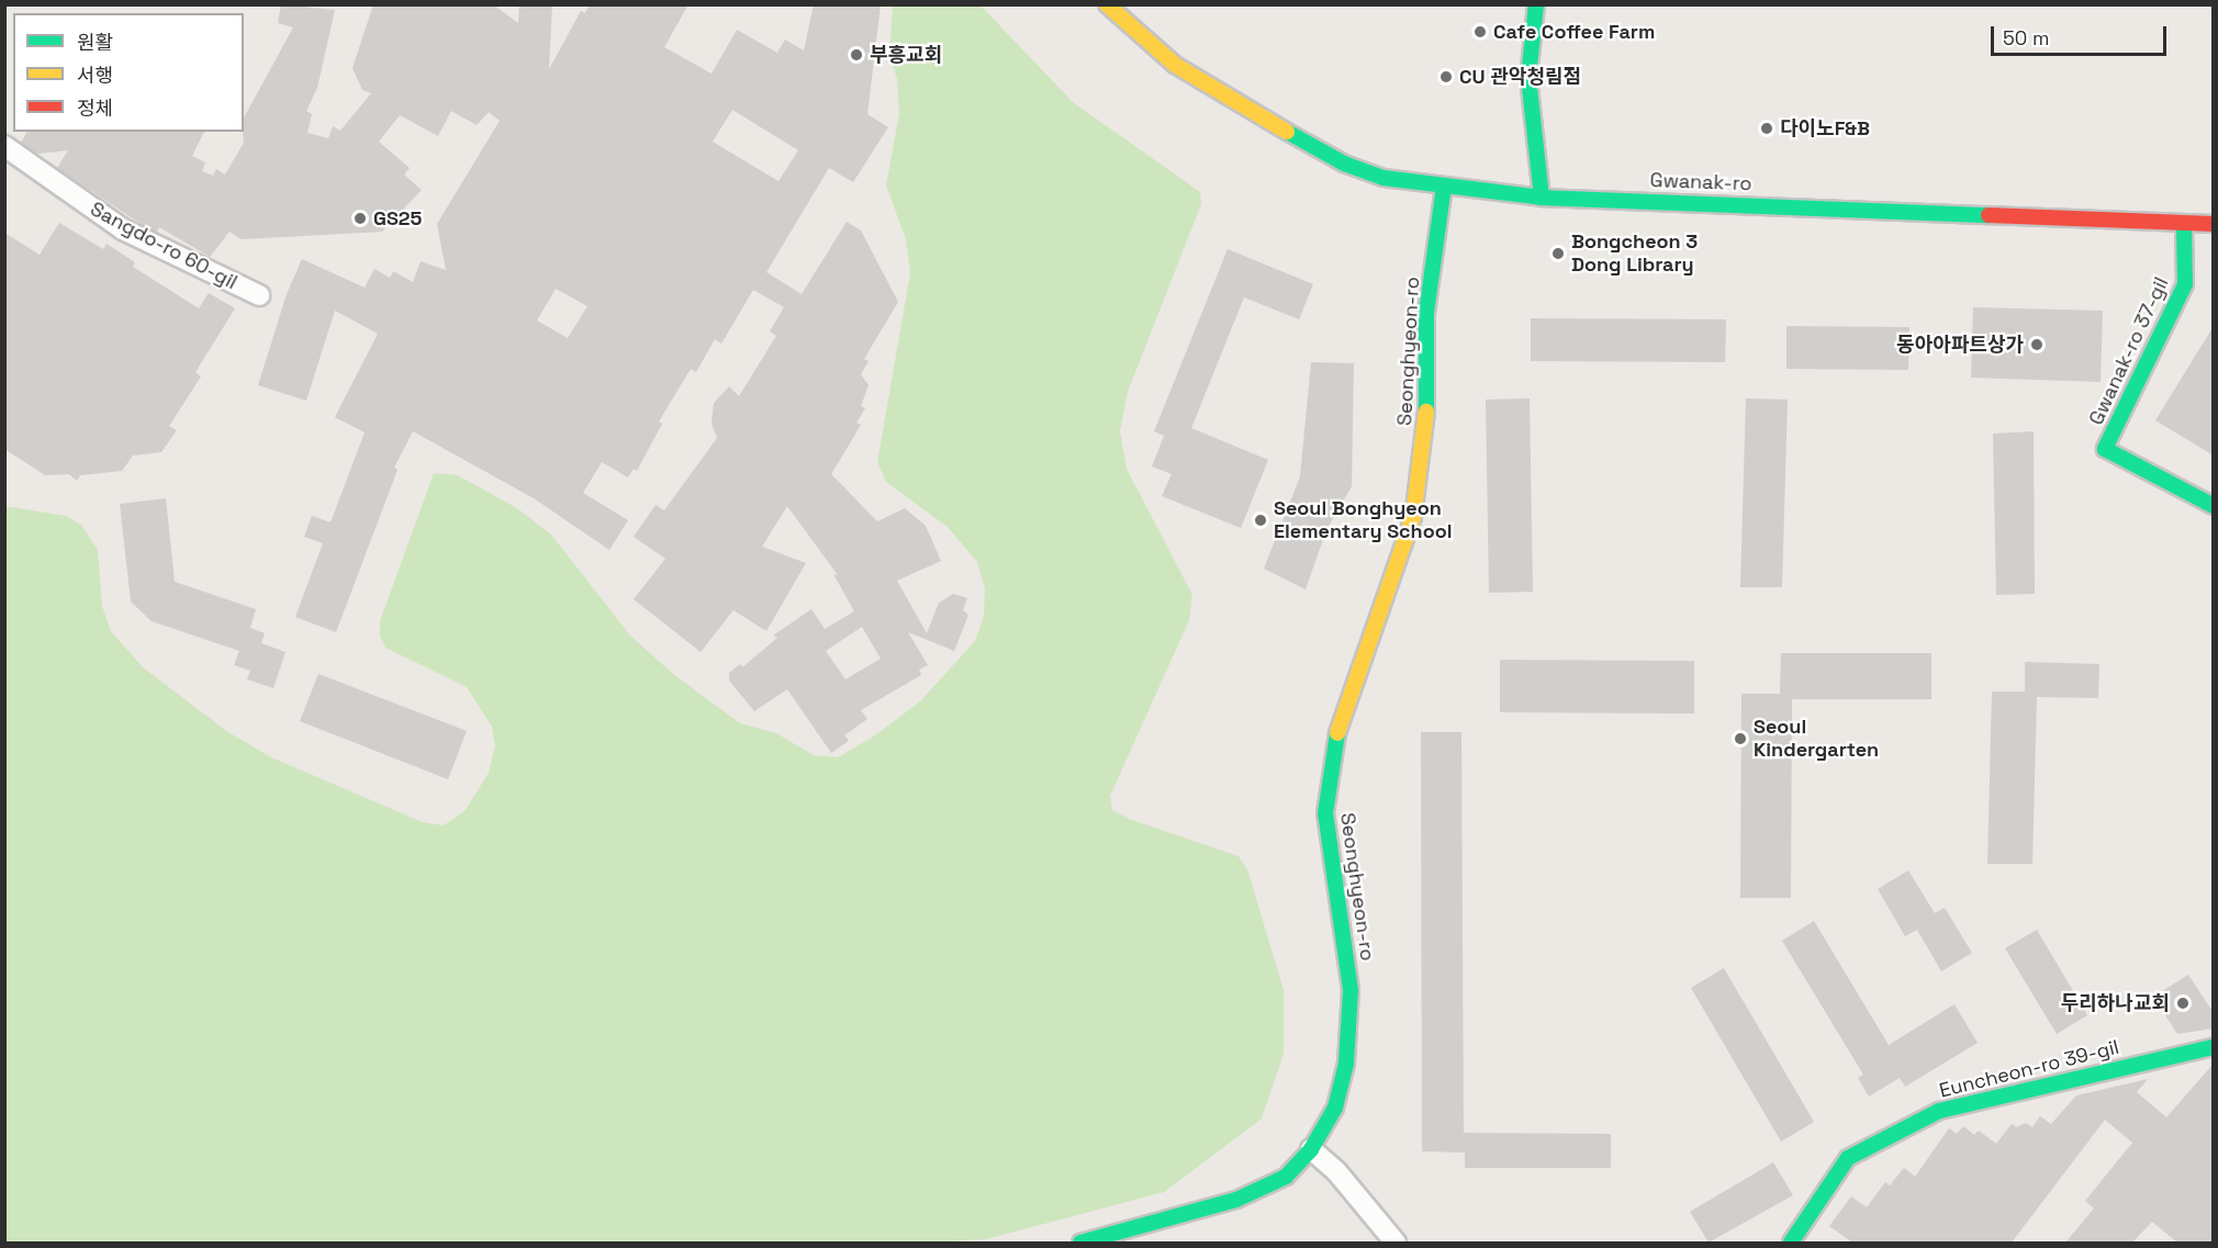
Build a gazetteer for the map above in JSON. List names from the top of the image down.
{
  "streets": {
    "street": [
      "Gwanak-ro",
      "Sangdo-ro 60-gil",
      "Seonghyeon-ro",
      "Gwanak-ro 37-gil",
      "Euncheon-ro 39-gil"
    ]
  },
  "crossings": [
    ["Gwanak-ro", "Seonghyeon-ro"],
    ["Gwanak-ro", "Gwanak-ro 37-gil"]
  ],
  "places": [
    "Cafe Coffee Farm",
    "부흥교회",
    "CU 관악청림점",
    "다이노F&B",
    "GS25",
    "Bongcheon 3 Dong Library",
    "동아아파트상가",
    "Seoul Bonghyeon Elementary School",
    "Seoul Kindergarten",
    "두리하나교회"
  ],
  "legend": ["원활", "서행", "정체"],
  "scale_bar": "50 m"
}
